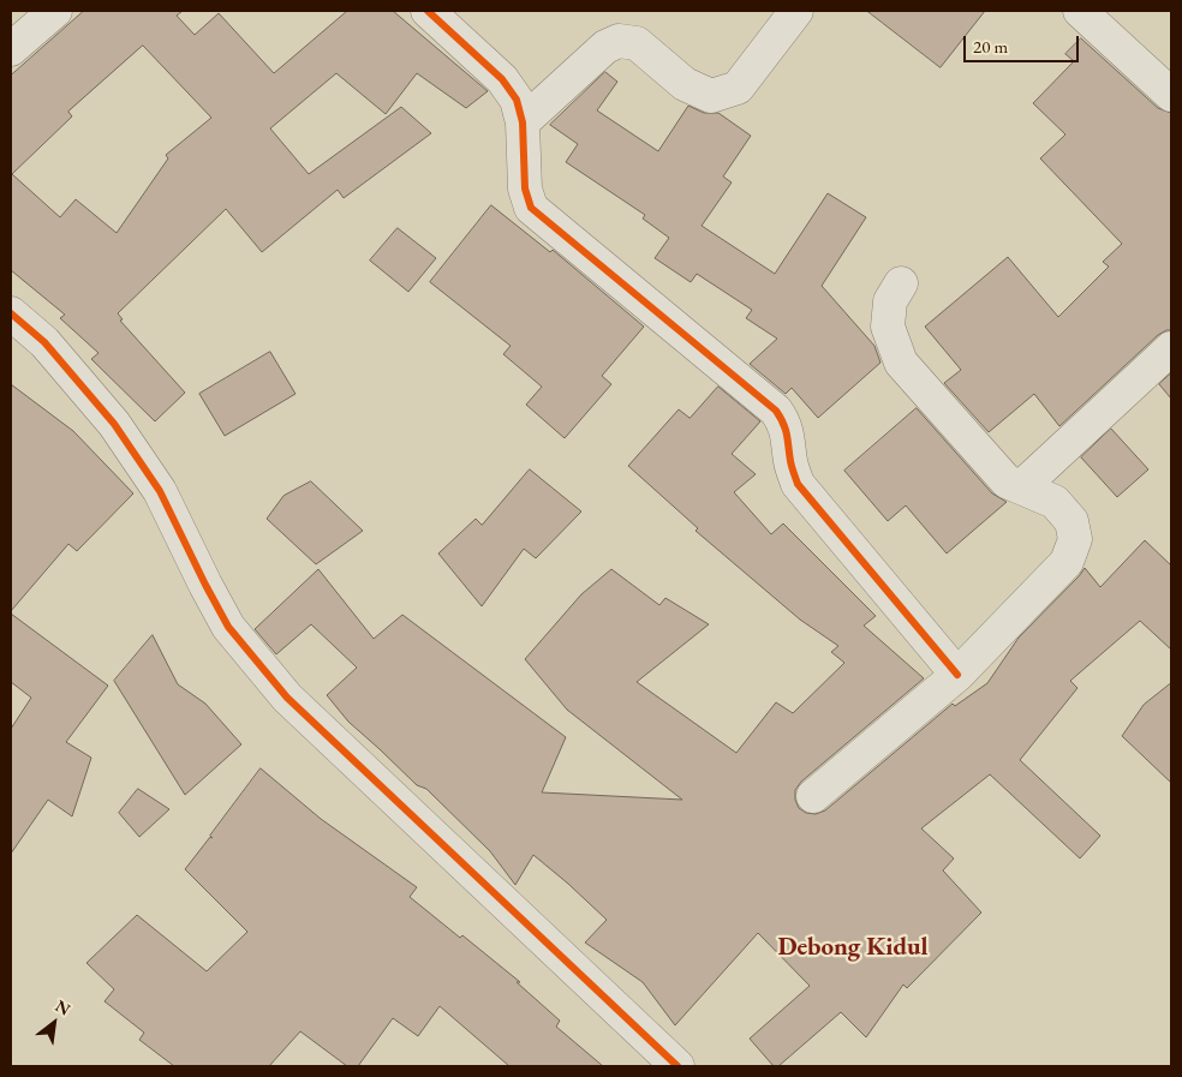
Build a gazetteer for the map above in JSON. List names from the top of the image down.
{
  "districts": ["Debong Kidul"],
  "scale_bar": "20 m",
  "north": "top right"
}
